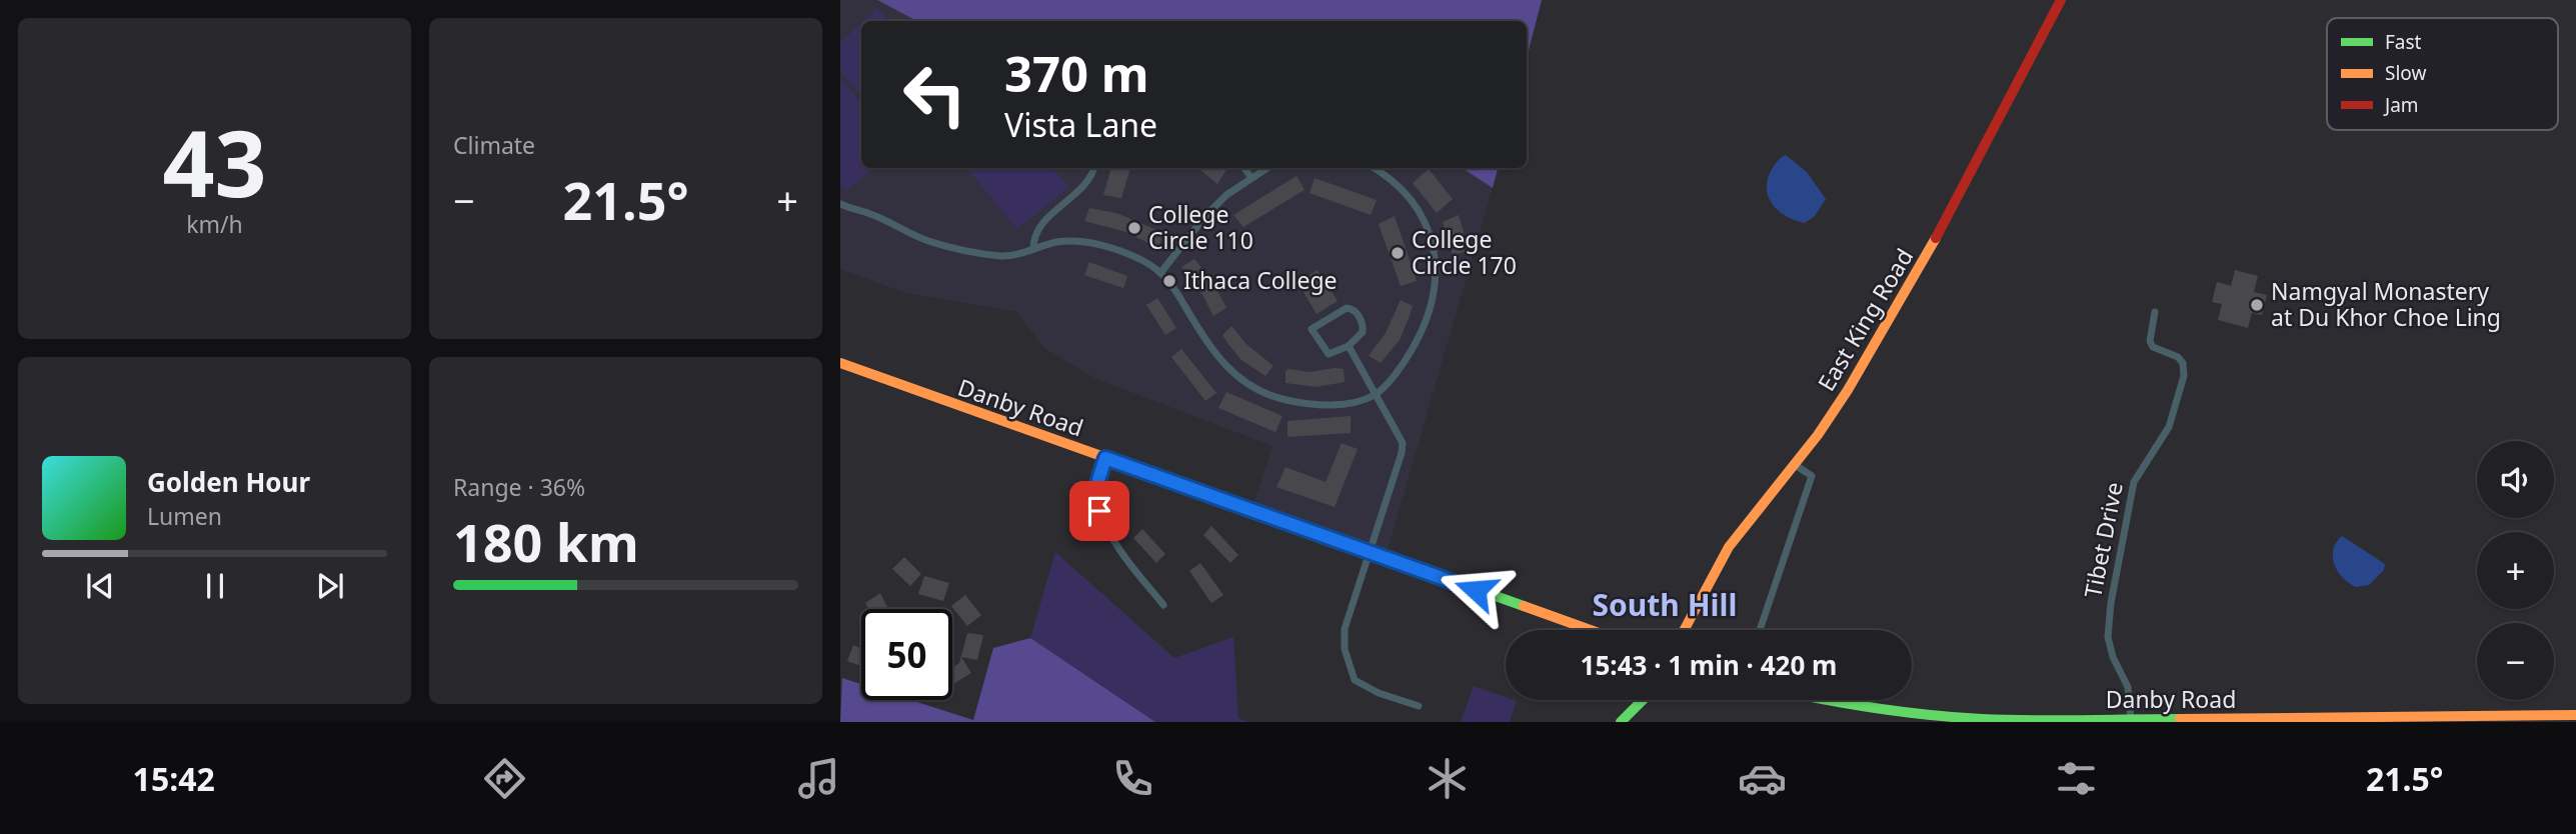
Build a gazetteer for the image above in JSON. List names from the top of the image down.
{
  "streets": {
    "main road": ["East King Road", "Danby Road"],
    "street": ["Tibet Drive"]
  },
  "crossings": [
    ["Danby Road", "Tibet Drive"]
  ],
  "districts": ["South Hill"],
  "places": [
    "College Circle 110",
    "College Circle 170",
    "Ithaca College",
    "Namgyal Monastery at Du Khor Choe Ling"
  ],
  "legend": ["Fast", "Slow", "Jam"],
  "page": {
    "tile": [
      ["43", "km/h"],
      "Climate",
      ["Range · 36%", "180 km"]
    ],
    "turn": ["370 m", "Vista Lane"],
    "heat": ["−", "21.5°", "+"],
    "map_buttons": ["+", "−"],
    "song": ["Golden Hour", "Lumen"],
    "limit": "50",
    "trip": "15:43 · 1 min · 420 m",
    "tabs": ["15:42", "21.5°"]
  }
}
